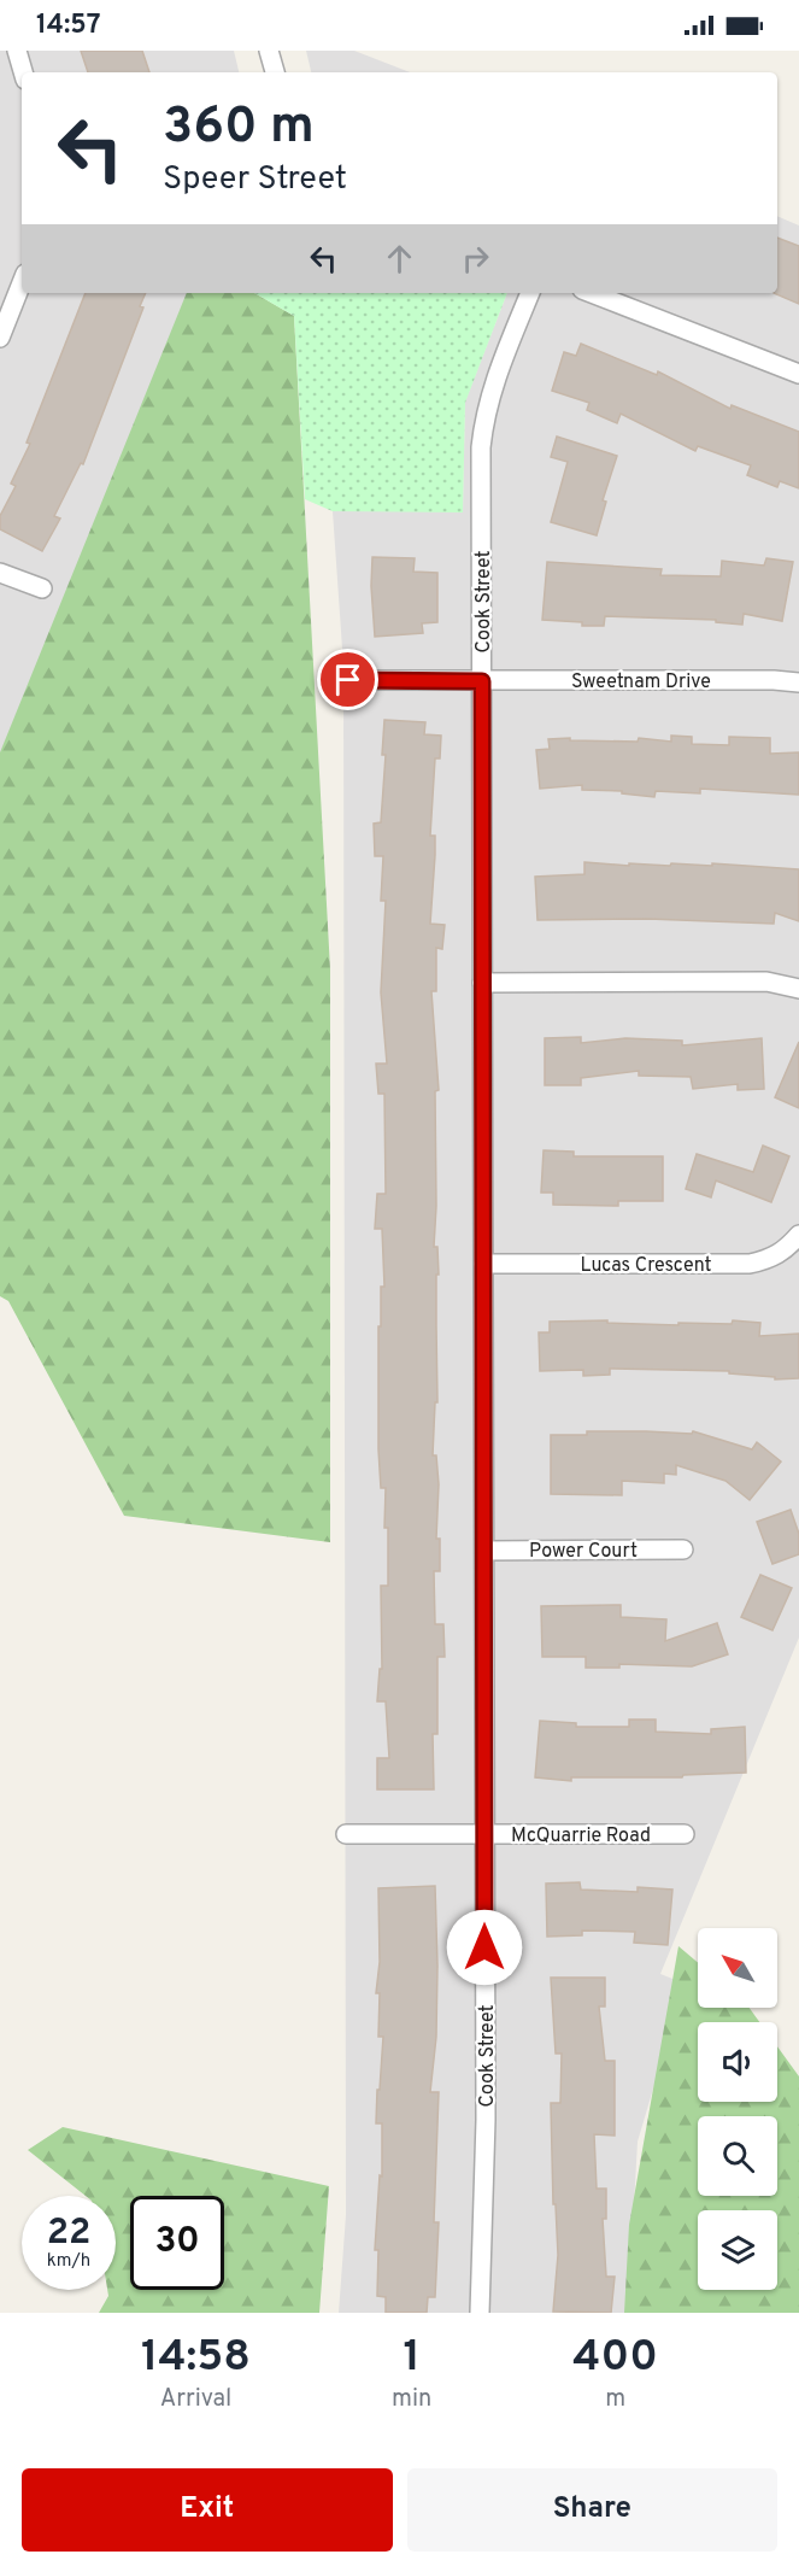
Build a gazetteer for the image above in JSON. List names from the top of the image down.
{
  "streets": {
    "street": [
      "Cook Street",
      "Sweetnam Drive",
      "Lucas Crescent",
      "Power Court",
      "McQuarrie Road"
    ]
  },
  "crossings": [
    ["Cook Street", "Sweetnam Drive"],
    ["Cook Street", "Lucas Crescent"],
    ["Cook Street", "Power Court"],
    ["Cook Street", "McQuarrie Road"]
  ],
  "north": "top left",
  "page": {
    "status": "14:57",
    "turn": ["360 m", "Speer Street"],
    "speed": "22 km/h",
    "limit": "30",
    "eta": [
      "14:58",
      "Arrival",
      "1",
      "min",
      "400",
      "m"
    ],
    "buttons": ["Exit", "Share"]
  }
}
